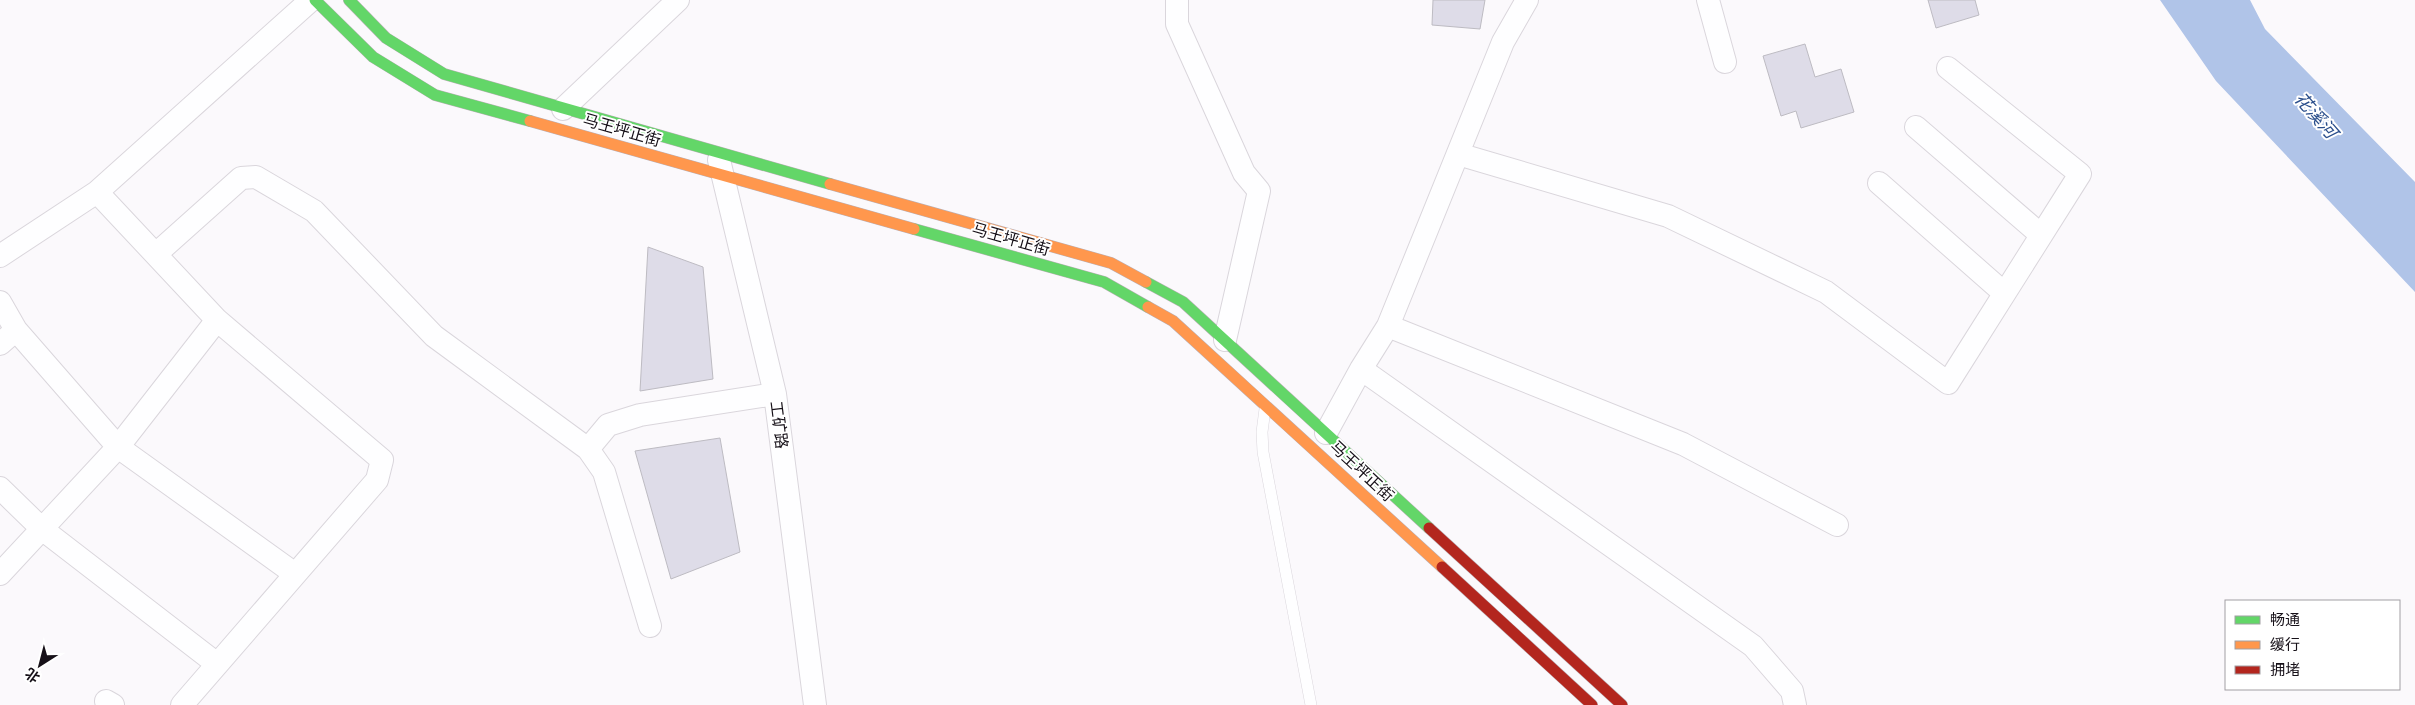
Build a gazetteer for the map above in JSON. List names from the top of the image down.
{
  "streets": {
    "main road": ["马王坪正街"],
    "street": ["工矿路"]
  },
  "crossings": [
    ["马王坪正街", "工矿路"]
  ],
  "water": ["花溪河"],
  "legend": ["畅通", "缓行", "拥堵"],
  "north": "bottom left"
}
